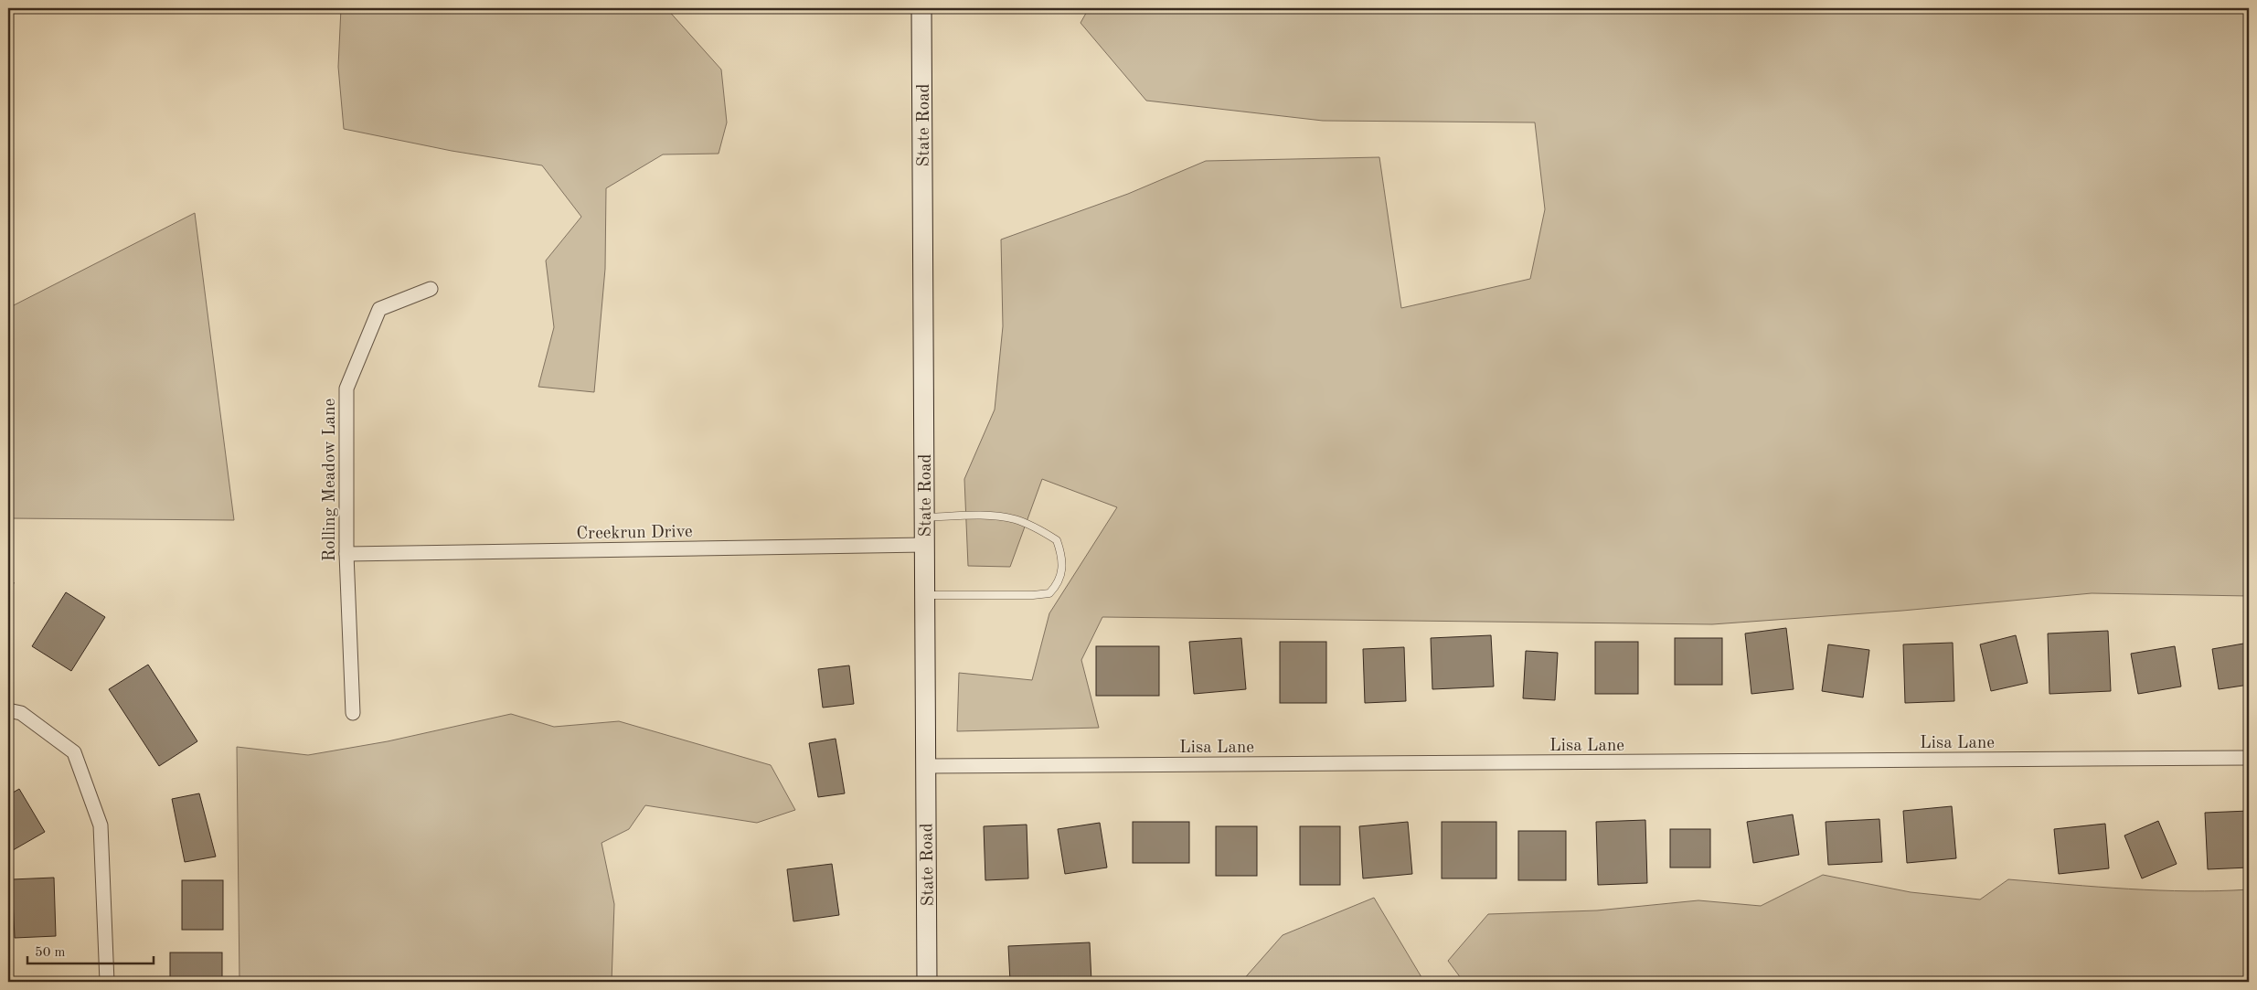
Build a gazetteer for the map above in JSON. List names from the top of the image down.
{
  "streets": {
    "main road": ["State Road"],
    "street": ["Rolling Meadow Lane", "Creekrun Drive", "Lisa Lane"]
  },
  "crossings": [
    ["State Road", "Creekrun Drive"],
    ["State Road", "Lisa Lane"],
    ["Rolling Meadow Lane", "Creekrun Drive"]
  ],
  "scale_bar": "50 m"
}
